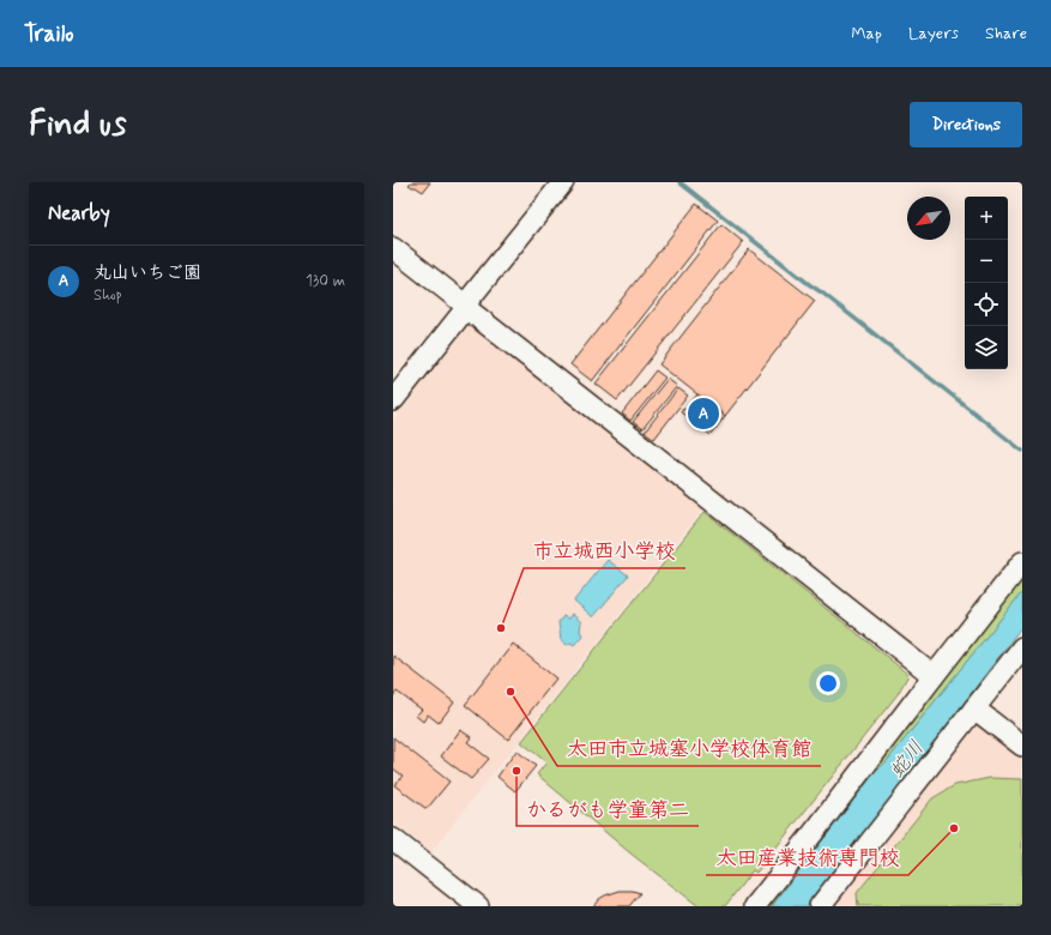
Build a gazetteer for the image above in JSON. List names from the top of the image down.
{
  "water": ["蛇川"],
  "places": [
    "市立城西小学校",
    "太田市立城塞小学校体育館",
    "かるがも学童第二",
    "太田産業技術専門校"
  ],
  "north": "bottom left",
  "page": {
    "header": "Trailo",
    "nav": ["Map", "Layers", "Share"],
    "buttons": "Directions",
    "title": "Find us",
    "heading": "Nearby",
    "map_buttons": ["+", "−"],
    "list": [
      {
        "mark": "A",
        "name": "丸山いちご園",
        "note": "Shop",
        "value": "130 m"
      }
    ],
    "pins": "A"
  }
}
